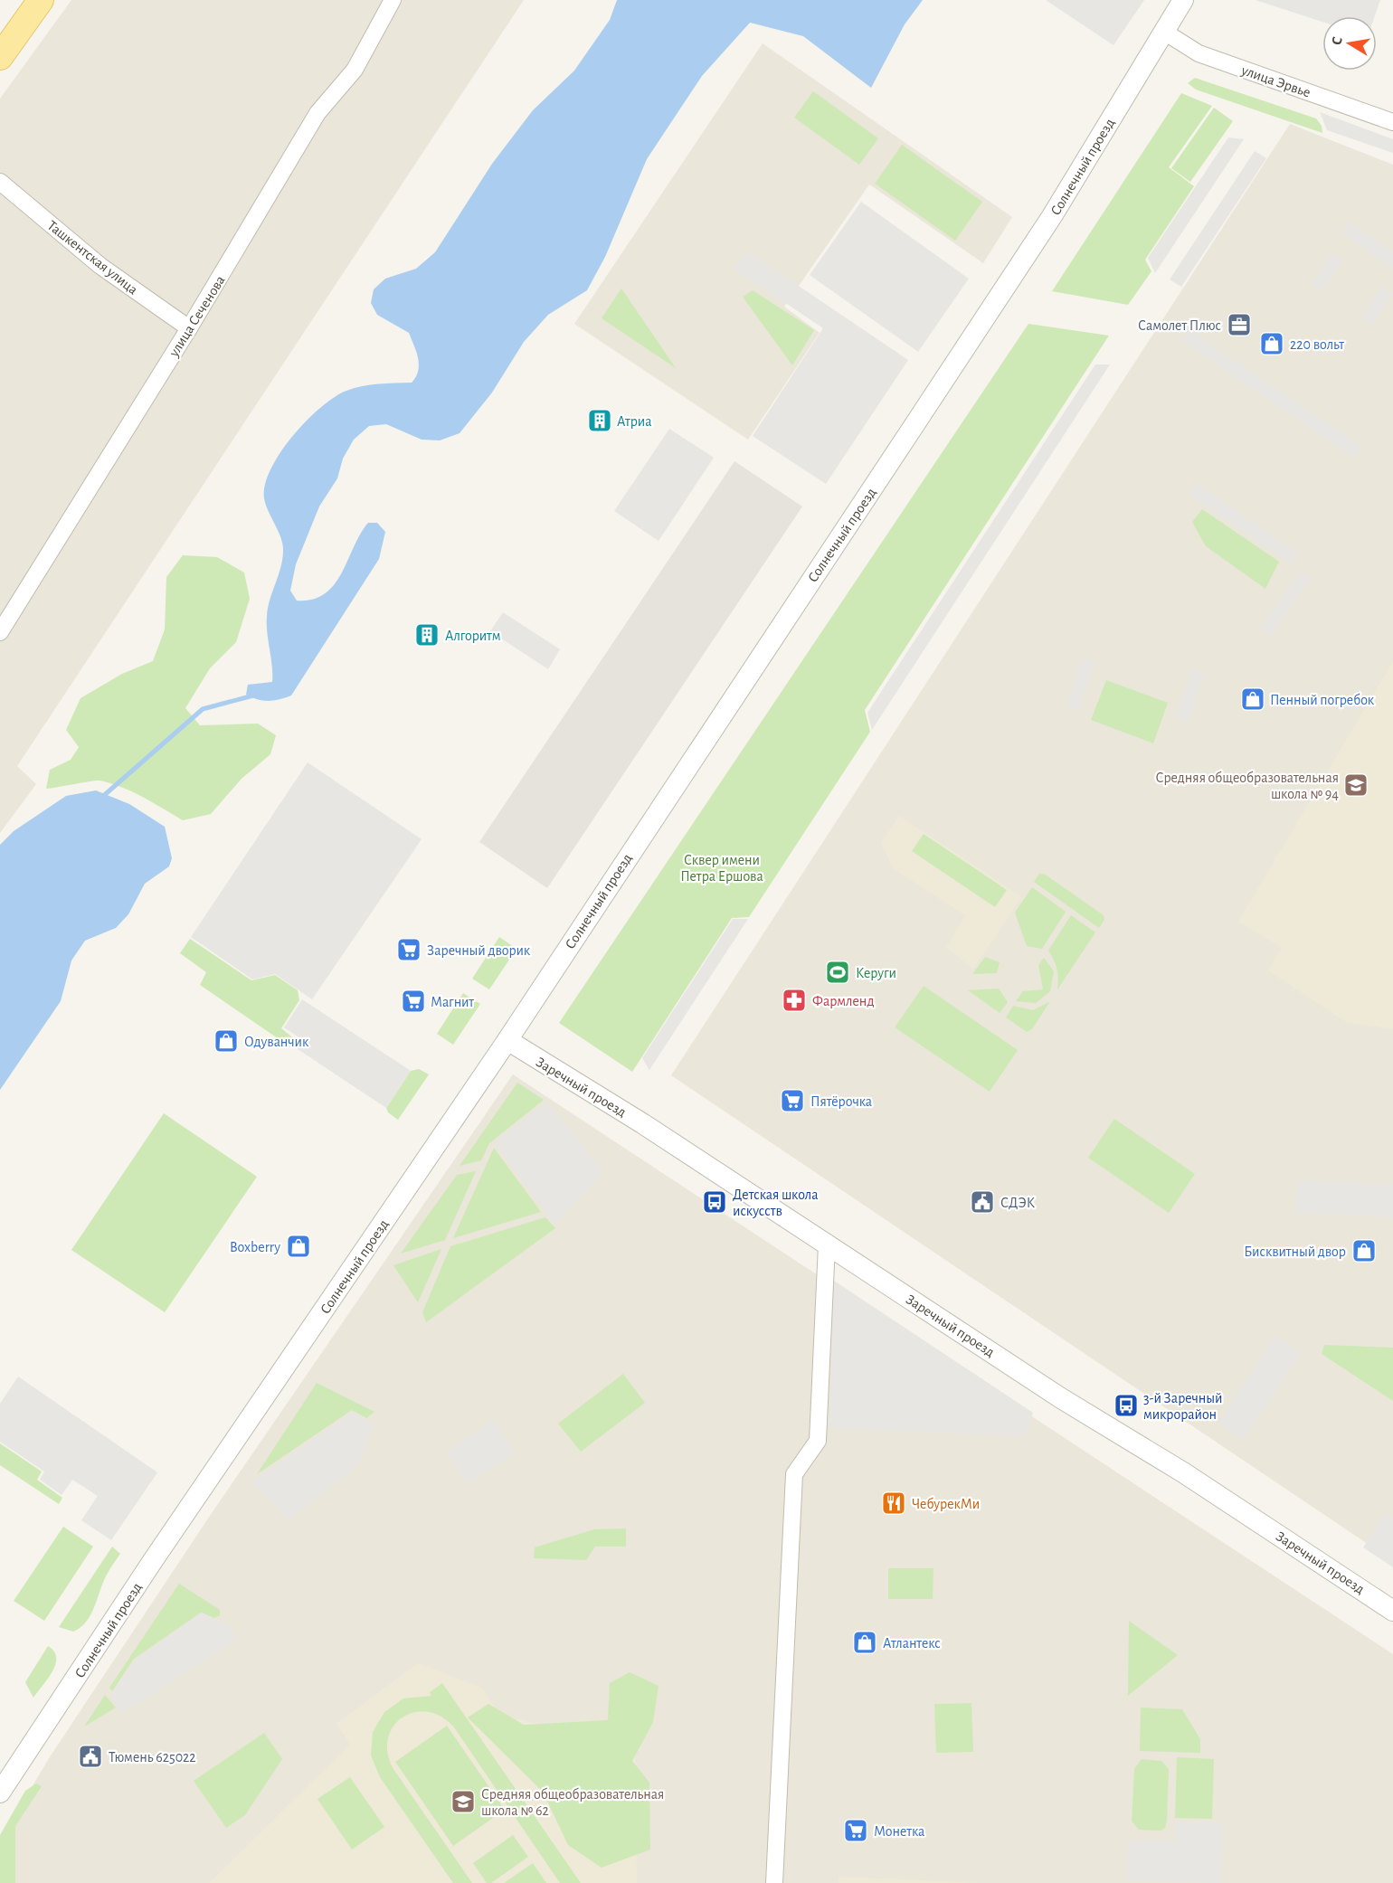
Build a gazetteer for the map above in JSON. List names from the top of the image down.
{
  "streets": {
    "street": [
      "улица Эрвье",
      "Солнечный проезд",
      "Ташкентская улица",
      "улица Сеченова",
      "Заречный проезд"
    ]
  },
  "crossings": [
    ["улица Эрвье", "Солнечный проезд"],
    ["Солнечный проезд", "Заречный проезд"],
    ["Ташкентская улица", "улица Сеченова"]
  ],
  "parks": ["Сквер имени Петра Ершова"],
  "places": {
    "office": ["Самолет Плюс"],
    "shop": [
      "220 вольт",
      "Пенный погребок",
      "Одуванчик",
      "Boxberry",
      "Бисквитный двор",
      "Атлантекс"
    ],
    "building": ["Атриа", "Алгоритм"],
    "school or university": ["Средняя общеобразовательная школа № 94", "Средняя общеобразовательная школа № 62"],
    "supermarket": [
      "Заречный дворик",
      "Магнит",
      "Пятёрочка",
      "Монетка"
    ],
    "sports": ["Керуги"],
    "pharmacy": ["Фармленд"],
    "bus stop": ["Детская школа искусств", "3-й Заречный микрорайон"],
    "public building": ["СДЭК", "Тюмень 625022"],
    "restaurant": ["ЧебурекМи"]
  },
  "north": "left"
}
